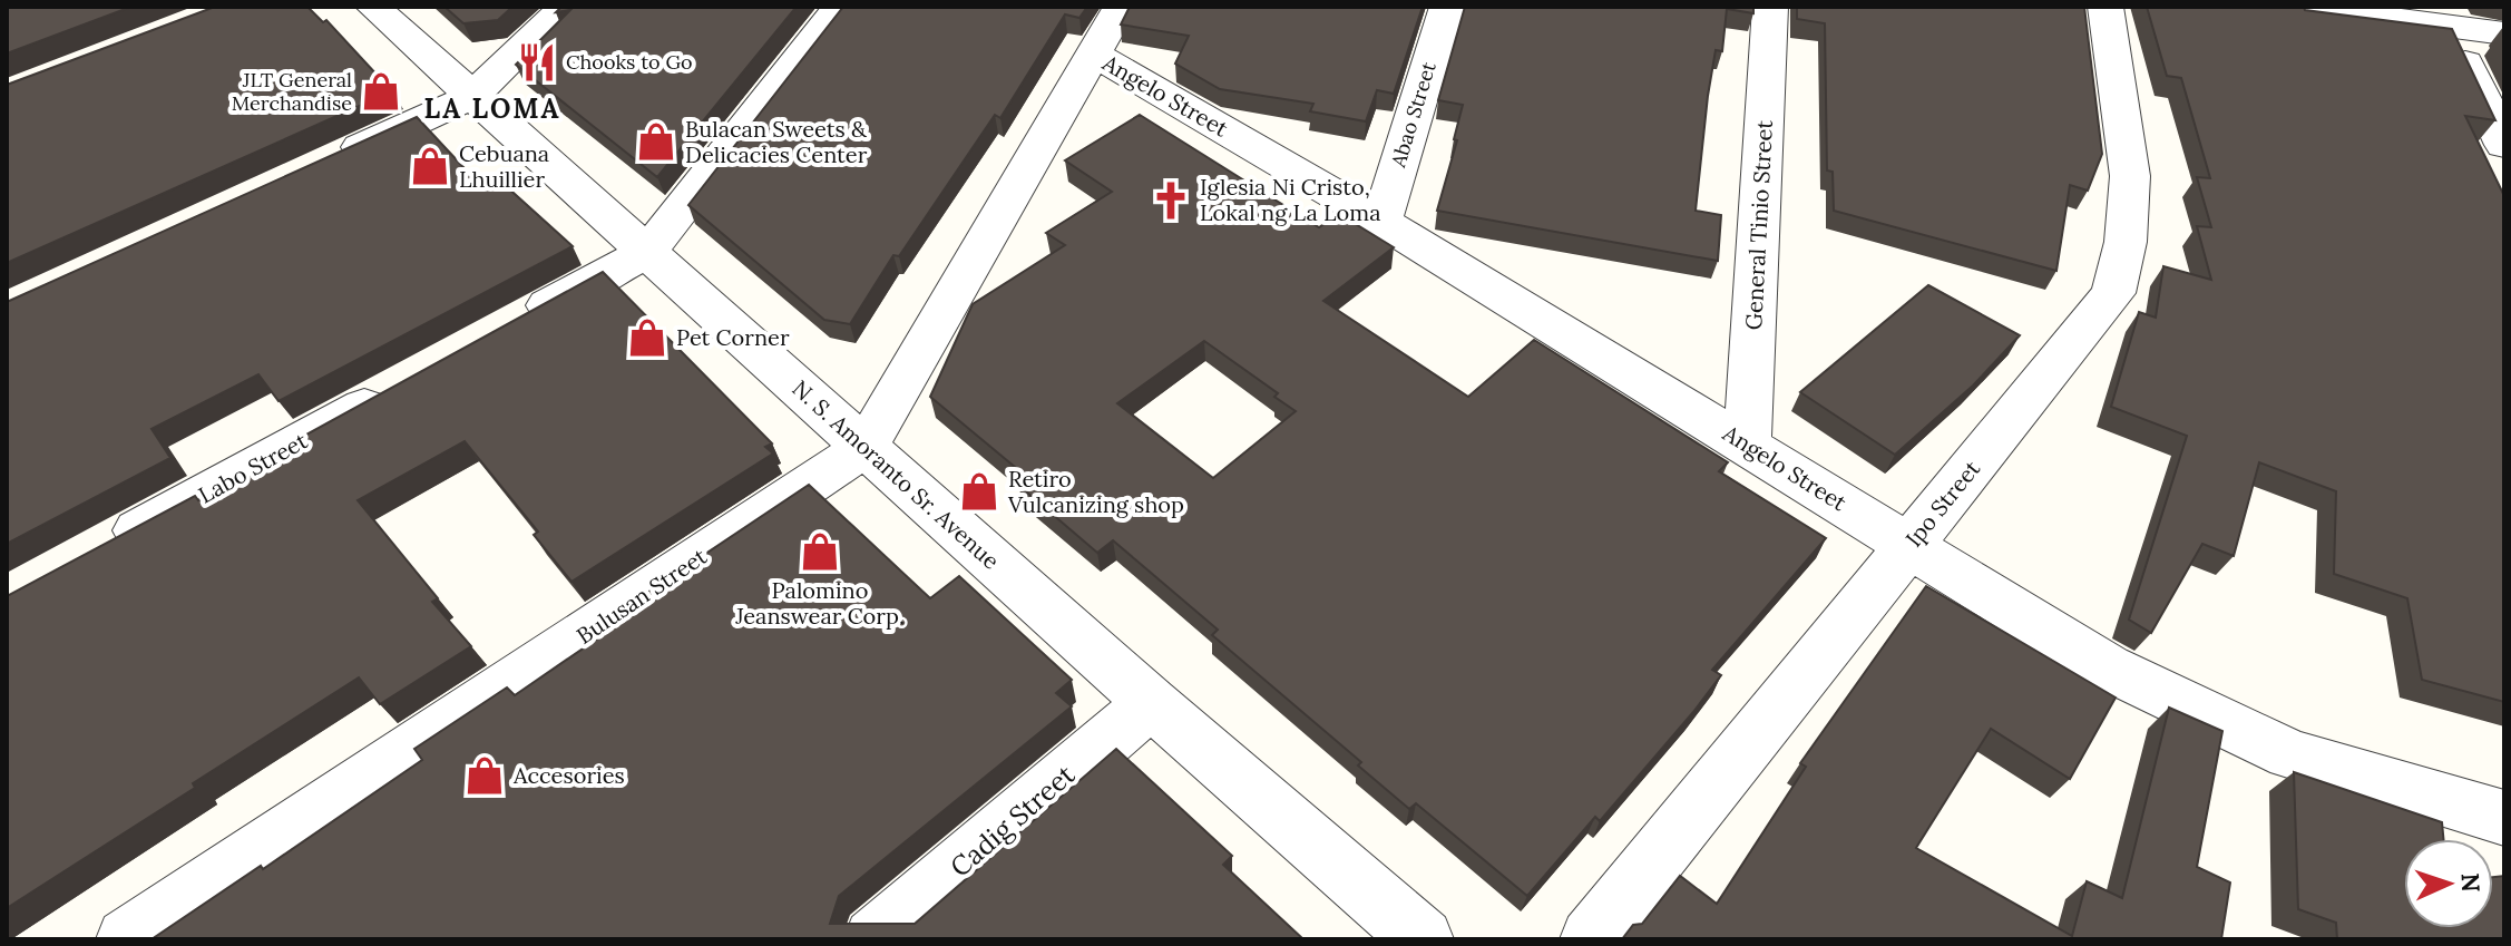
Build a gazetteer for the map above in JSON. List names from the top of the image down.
{
  "streets": {
    "street": [
      "Angelo Street",
      "Abao Street",
      "General Tinio Street",
      "Labo Street",
      "N. S. Amoranto Sr. Avenue",
      "Ipo Street",
      "Bulusan Street",
      "Cadig Street"
    ]
  },
  "crossings": [
    ["Angelo Street", "Abao Street"],
    ["Angelo Street", "General Tinio Street"],
    ["Angelo Street", "Ipo Street"],
    ["Angelo Street", "Bulusan Street"],
    ["N. S. Amoranto Sr. Avenue", "Bulusan Street"],
    ["N. S. Amoranto Sr. Avenue", "Cadig Street"]
  ],
  "districts": ["LA LOMA"],
  "places": {
    "restaurant": ["Chooks to Go"],
    "shop": [
      "JLT General Merchandise",
      "Bulacan Sweets & Delicacies Center",
      "Cebuana Lhuillier",
      "Pet Corner",
      "Retiro Vulcanizing shop",
      "Palomino Jeanswear Corp.",
      "Accesories"
    ],
    "church": ["Iglesia Ni Cristo, Lokal ng La Loma"]
  },
  "north": "right"
}
